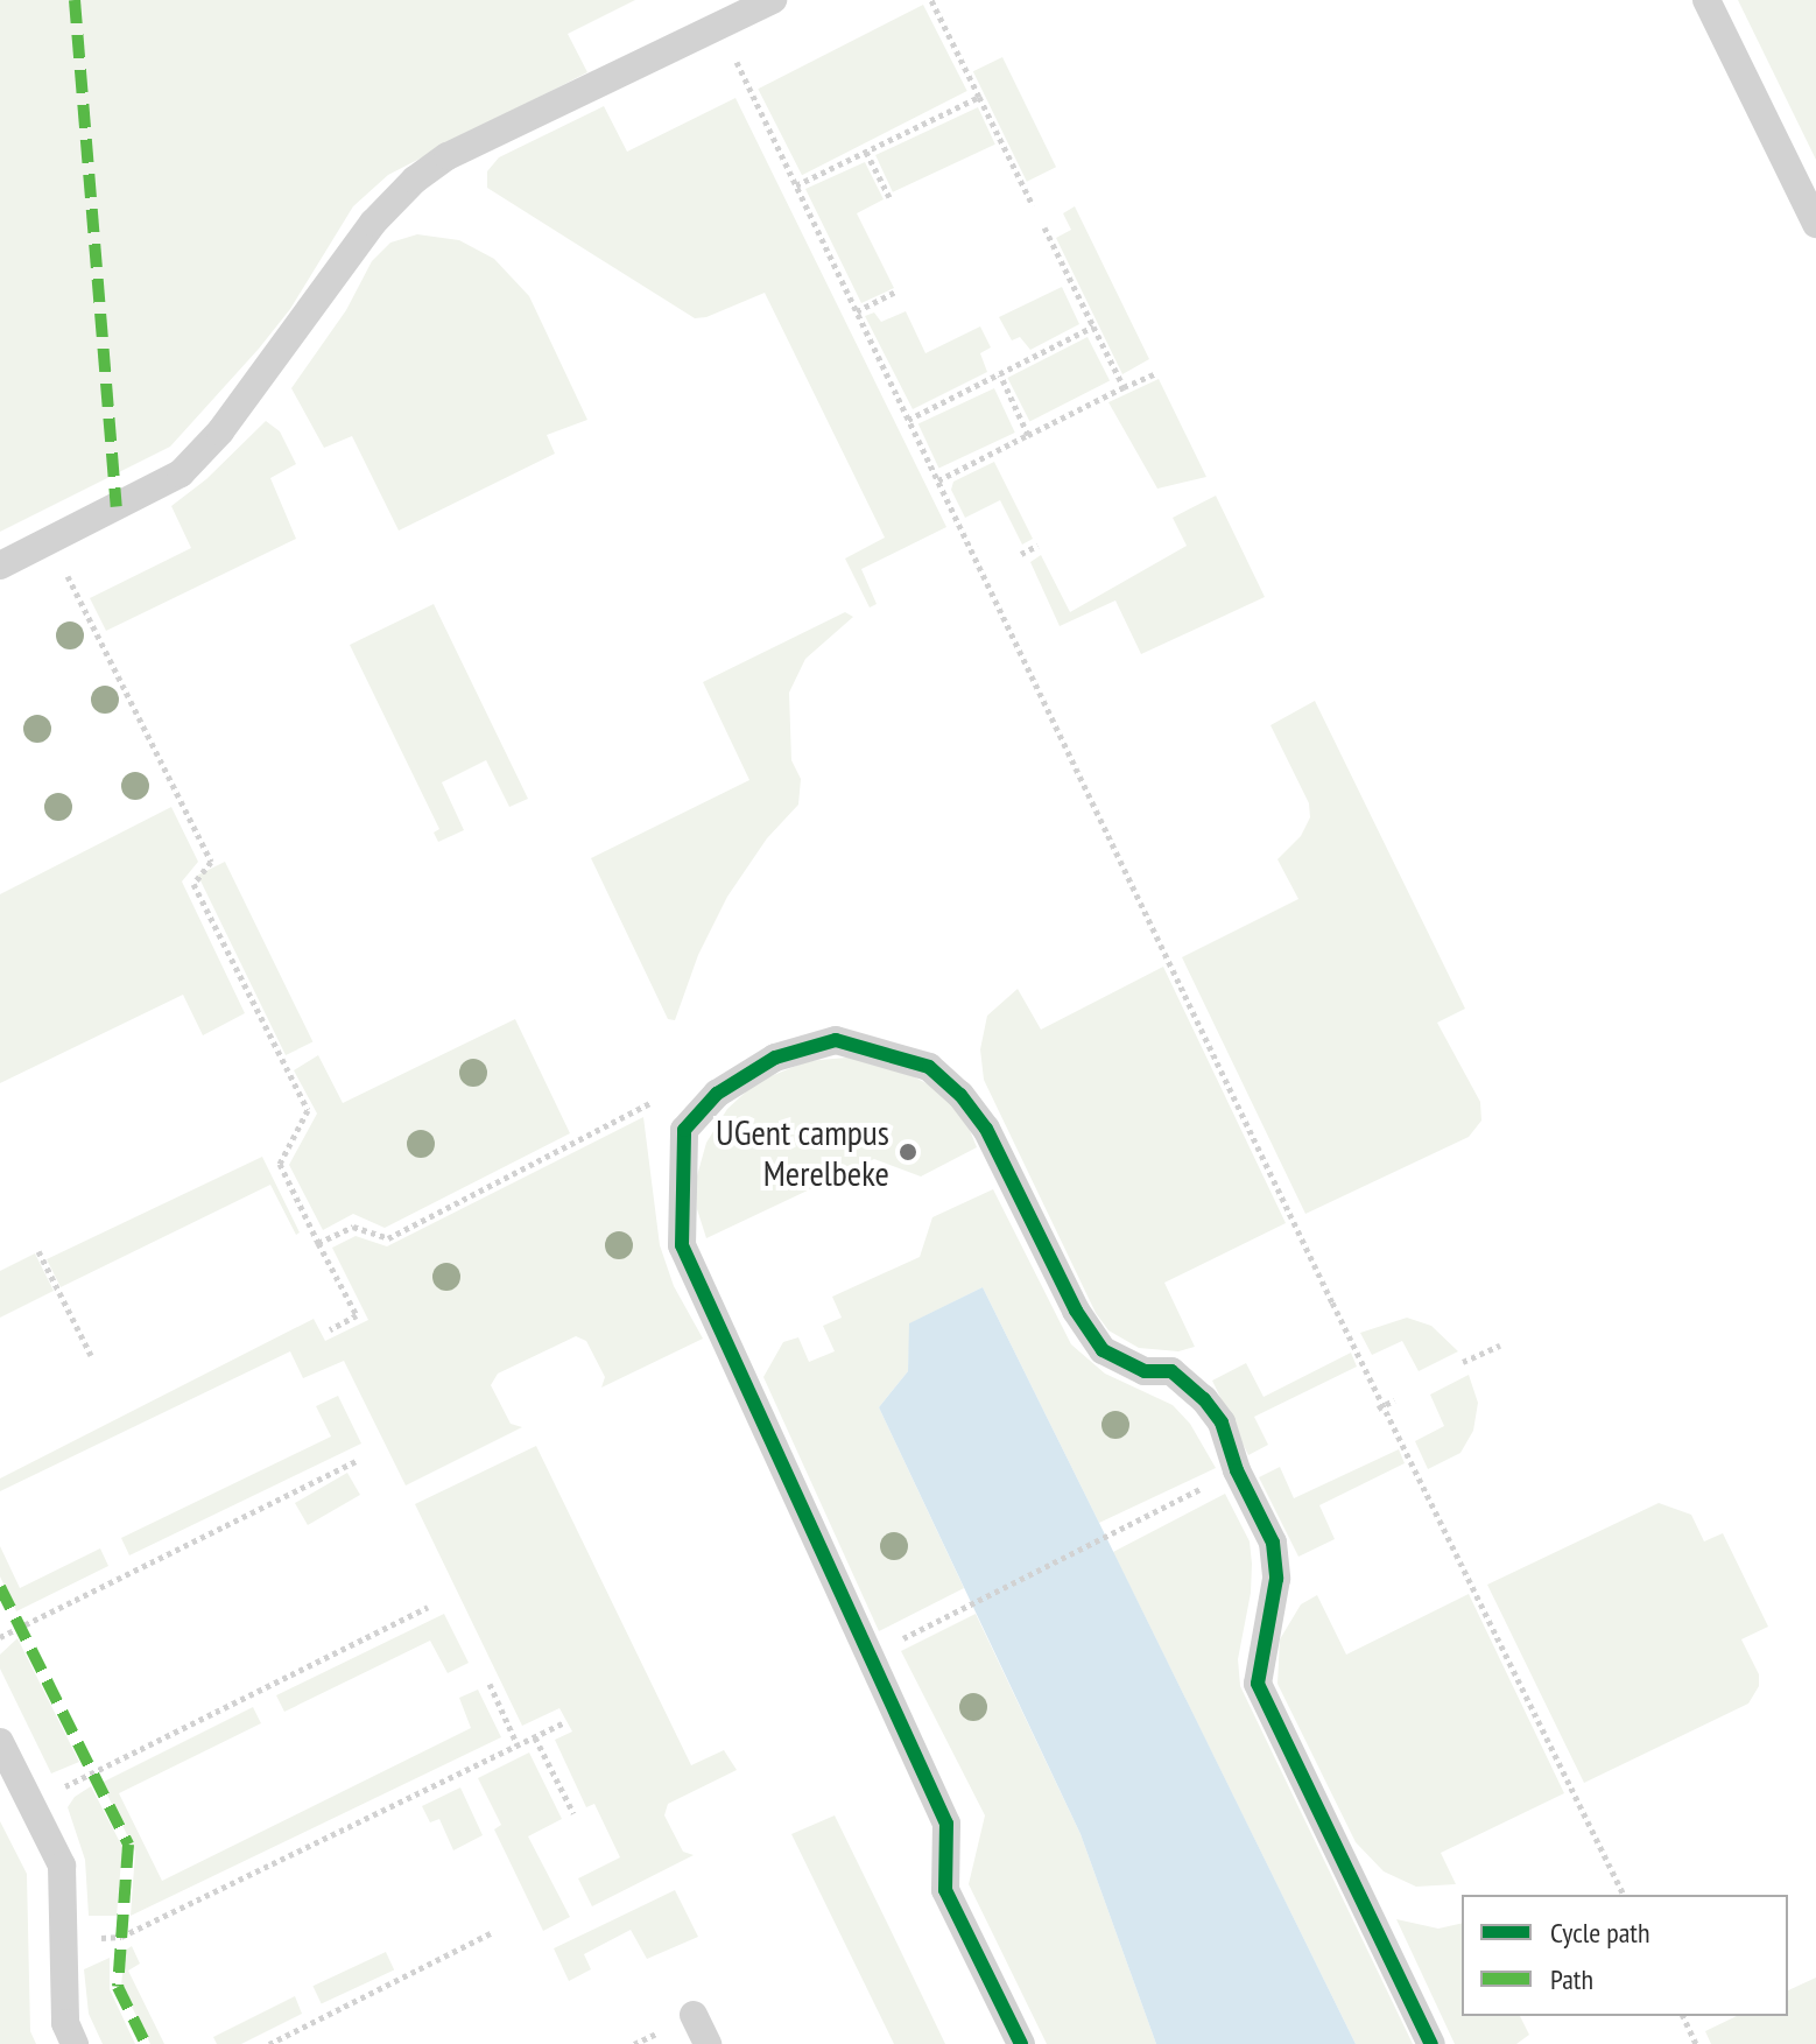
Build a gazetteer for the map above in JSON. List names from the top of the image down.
{
  "places": ["UGent campus Merelbeke"],
  "legend": ["Cycle path", "Path"]
}
